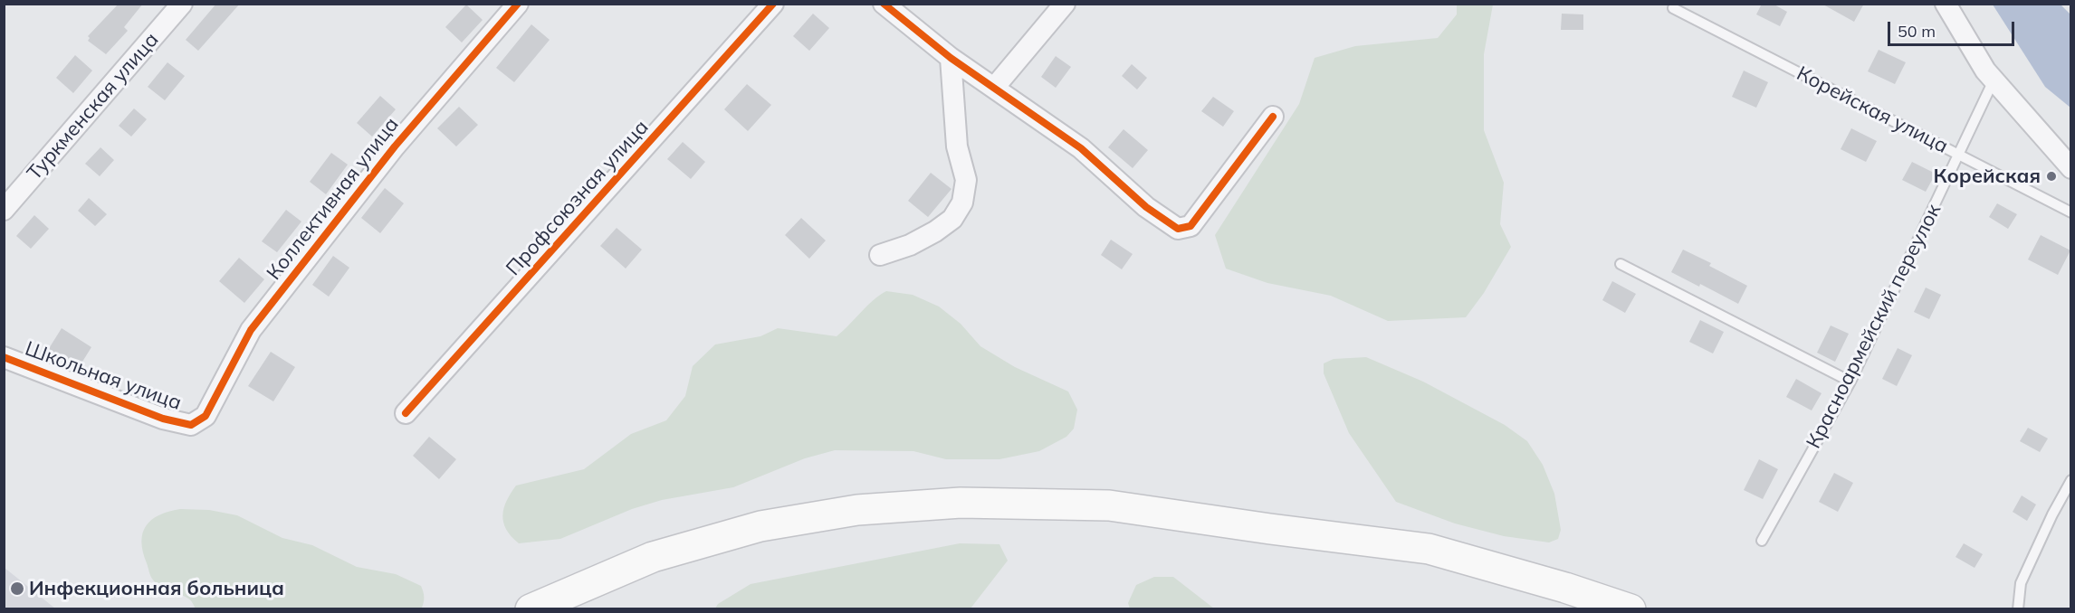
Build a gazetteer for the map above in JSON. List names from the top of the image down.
{
  "streets": {
    "street": [
      "Туркменская улица",
      "Профсоюзная улица",
      "Коллективная улица",
      "Школьная улица"
    ],
    "lane": ["Корейская улица", "Красноармейский переулок"]
  },
  "crossings": [
    ["Корейская улица", "Красноармейский переулок"],
    ["Коллективная улица", "Школьная улица"]
  ],
  "places": ["Корейская", "Инфекционная больница"],
  "scale_bar": "50 m"
}
